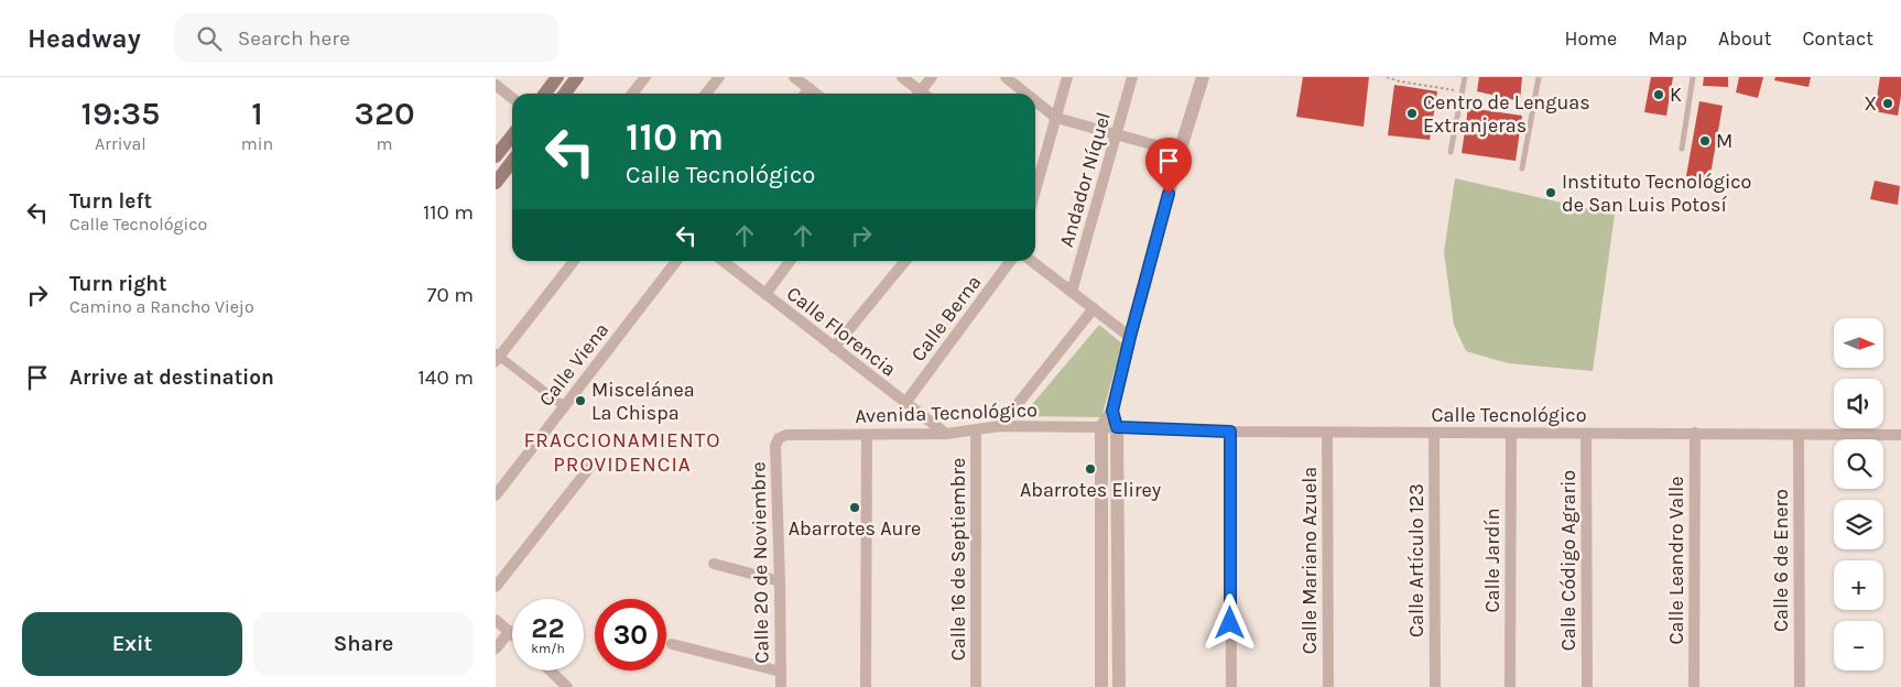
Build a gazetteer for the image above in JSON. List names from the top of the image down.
{
  "streets": {
    "street": [
      "Andador Níquel",
      "Calle Berna",
      "Calle Florencia",
      "Calle Viena",
      "Avenida Tecnológico",
      "Calle Tecnológico",
      "Calle 16 de Septiembre",
      "Calle Mariano Azuela",
      "Calle Artículo 123",
      "Calle Jardín",
      "Calle Código Agrario",
      "Calle Leandro Valle",
      "Calle 6 de Enero",
      "Calle 20 de Noviembre"
    ]
  },
  "crossings": [
    ["Calle Berna", "Calle Florencia"],
    ["Calle Florencia", "Avenida Tecnológico"],
    ["Avenida Tecnológico", "Calle Tecnológico"],
    ["Avenida Tecnológico", "Calle 16 de Septiembre"],
    ["Avenida Tecnológico", "Calle 20 de Noviembre"],
    ["Calle Tecnológico", "Calle Mariano Azuela"],
    ["Calle Tecnológico", "Calle Artículo 123"],
    ["Calle Tecnológico", "Calle Jardín"],
    ["Calle Tecnológico", "Calle Código Agrario"],
    ["Calle Tecnológico", "Calle Leandro Valle"],
    ["Calle Tecnológico", "Calle 6 de Enero"]
  ],
  "districts": ["FRACCIONAMIENTO PROVIDENCIA"],
  "places": [
    "K",
    "X",
    "Centro de Lenguas Extranjeras",
    "M",
    "Instituto Tecnológico de San Luis Potosí",
    "Miscelánea La Chispa",
    "Abarrotes Elirey",
    "Abarrotes Aure"
  ],
  "north": "right",
  "page": {
    "header": "Headway",
    "search": "Search here",
    "nav": [
      "Home",
      "Map",
      "About",
      "Contact"
    ],
    "eta": [
      "19:35",
      "Arrival",
      "1",
      "min",
      "320",
      "m"
    ],
    "turn": ["110 m", "Calle Tecnológico"],
    "list": [
      {
        "name": "Turn left",
        "note": "Calle Tecnológico",
        "value": "110 m"
      },
      {
        "name": "Turn right",
        "note": "Camino a Rancho Viejo",
        "value": "70 m"
      },
      {
        "name": "Arrive at destination",
        "value": "140 m"
      }
    ],
    "map_buttons": ["+", "−"],
    "speed": "22 km/h",
    "limit": "30",
    "buttons": ["Exit", "Share"]
  }
}
